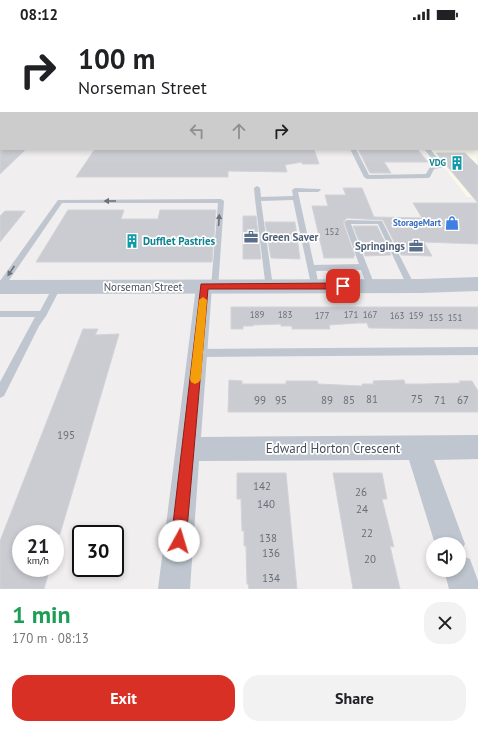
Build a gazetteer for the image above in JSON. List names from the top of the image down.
{
  "streets": {
    "street": ["Norseman Street", "Edward Horton Crescent"]
  },
  "places": {
    "building": ["VDG", "Dufflet Pastries"],
    "shop": ["StorageMart"],
    "office": ["Green Saver", "Springings"]
  },
  "house_numbers": [
    "152",
    "189",
    "183",
    "171",
    "167",
    "177",
    "163",
    "159",
    "155",
    "151",
    "81",
    "75",
    "99",
    "95",
    "89",
    "85",
    "71",
    "67",
    "195",
    "142",
    "26",
    "140",
    "24",
    "22",
    "138",
    "136",
    "20",
    "134"
  ],
  "page": {
    "status": "08:12",
    "turn": ["100 m", "Norseman Street"],
    "speed": "21 km/h",
    "limit": "30",
    "heading": ["1 min", "170 m · 08:13"],
    "buttons": ["Exit", "Share"]
  }
}
